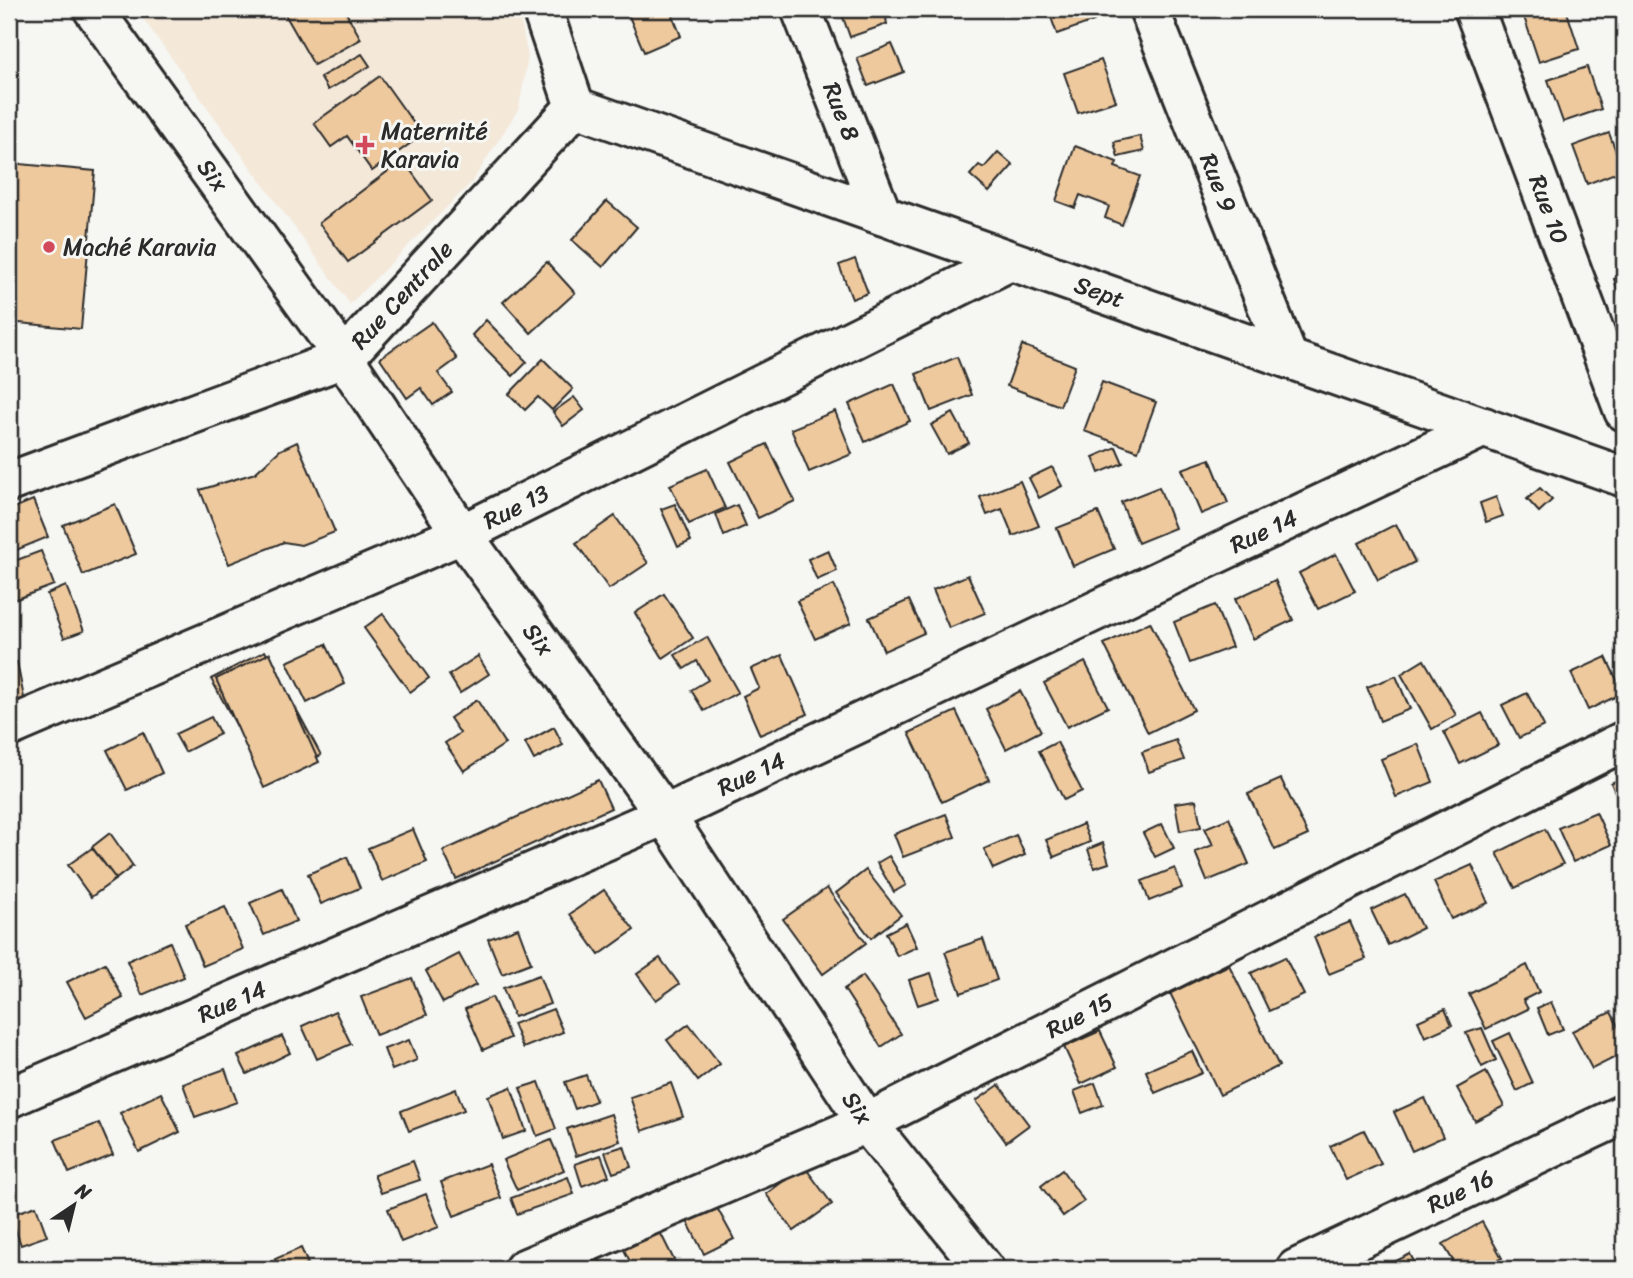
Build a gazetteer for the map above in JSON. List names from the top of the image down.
{
  "streets": {
    "street": [
      "Rue 8",
      "Six",
      "Rue 9",
      "Rue 10",
      "Sept",
      "Rue Centrale",
      "Rue 13",
      "Rue 14",
      "Rue 15",
      "Rue 16"
    ]
  },
  "crossings": [
    ["Rue 8", "Sept"],
    ["Six", "Rue Centrale"],
    ["Six", "Rue 13"],
    ["Six", "Rue 14"],
    ["Six", "Rue 15"],
    ["Rue 9", "Sept"],
    ["Sept", "Rue Centrale"],
    ["Sept", "Rue 13"],
    ["Sept", "Rue 14"]
  ],
  "places": {
    "health": ["Maternité Karavia"],
    "other": ["Maché Karavia"]
  },
  "north": "top right"
}
